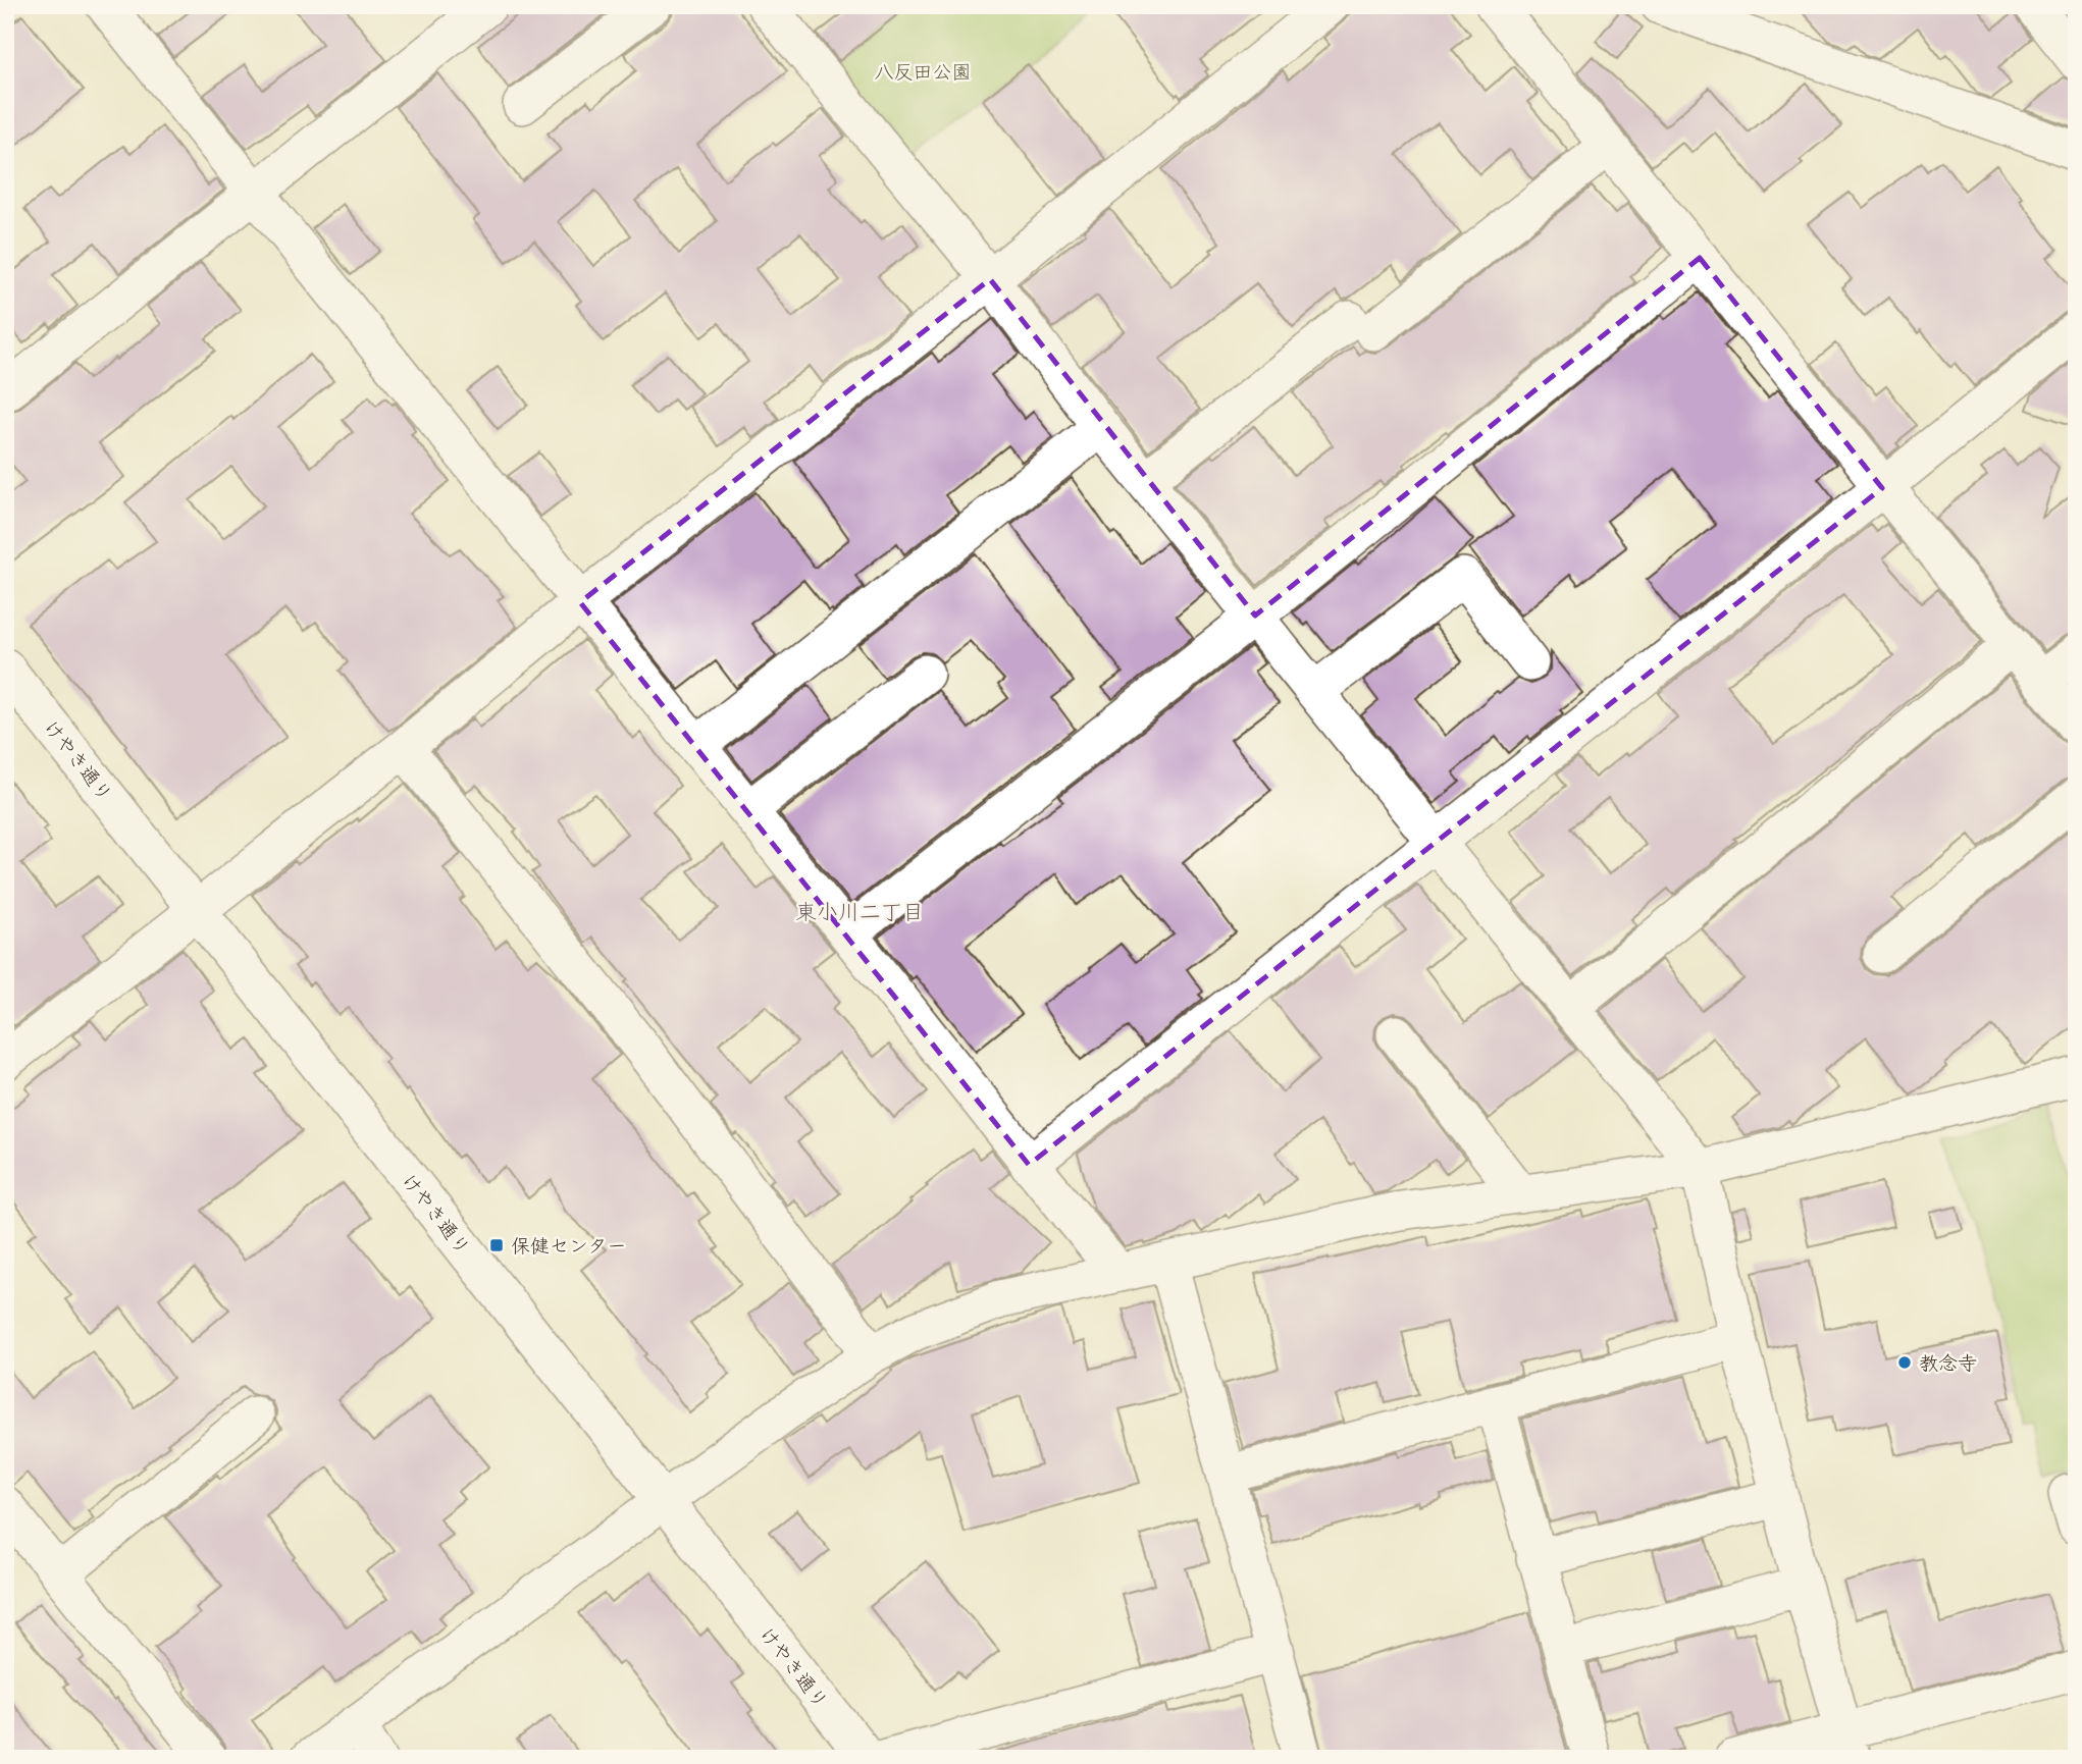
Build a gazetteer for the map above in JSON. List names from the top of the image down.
{
  "streets": {
    "street": ["けやき通り"]
  },
  "districts": ["東小川二丁目"],
  "parks": ["八反田公園"],
  "places": {
    "transit": ["保健センター"],
    "other": ["教念寺"]
  }
}
